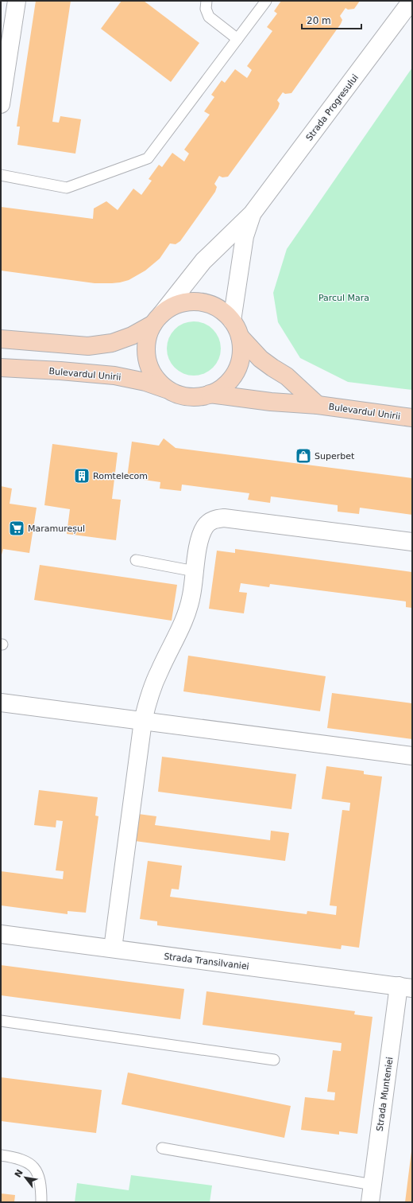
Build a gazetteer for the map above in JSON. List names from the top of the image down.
{
  "streets": {
    "main road": ["Bulevardul Unirii"],
    "street": ["Strada Progresului", "Strada Transilvaniei", "Strada Munteniei"]
  },
  "crossings": [
    ["Strada Progresului", "Bulevardul Unirii"],
    ["Strada Transilvaniei", "Strada Munteniei"]
  ],
  "parks": ["Parcul Mara"],
  "places": {
    "shop": ["Superbet"],
    "building": ["Romtelecom"],
    "supermarket": ["Maramureșul"]
  },
  "scale_bar": "20 m",
  "north": "top left"
}
